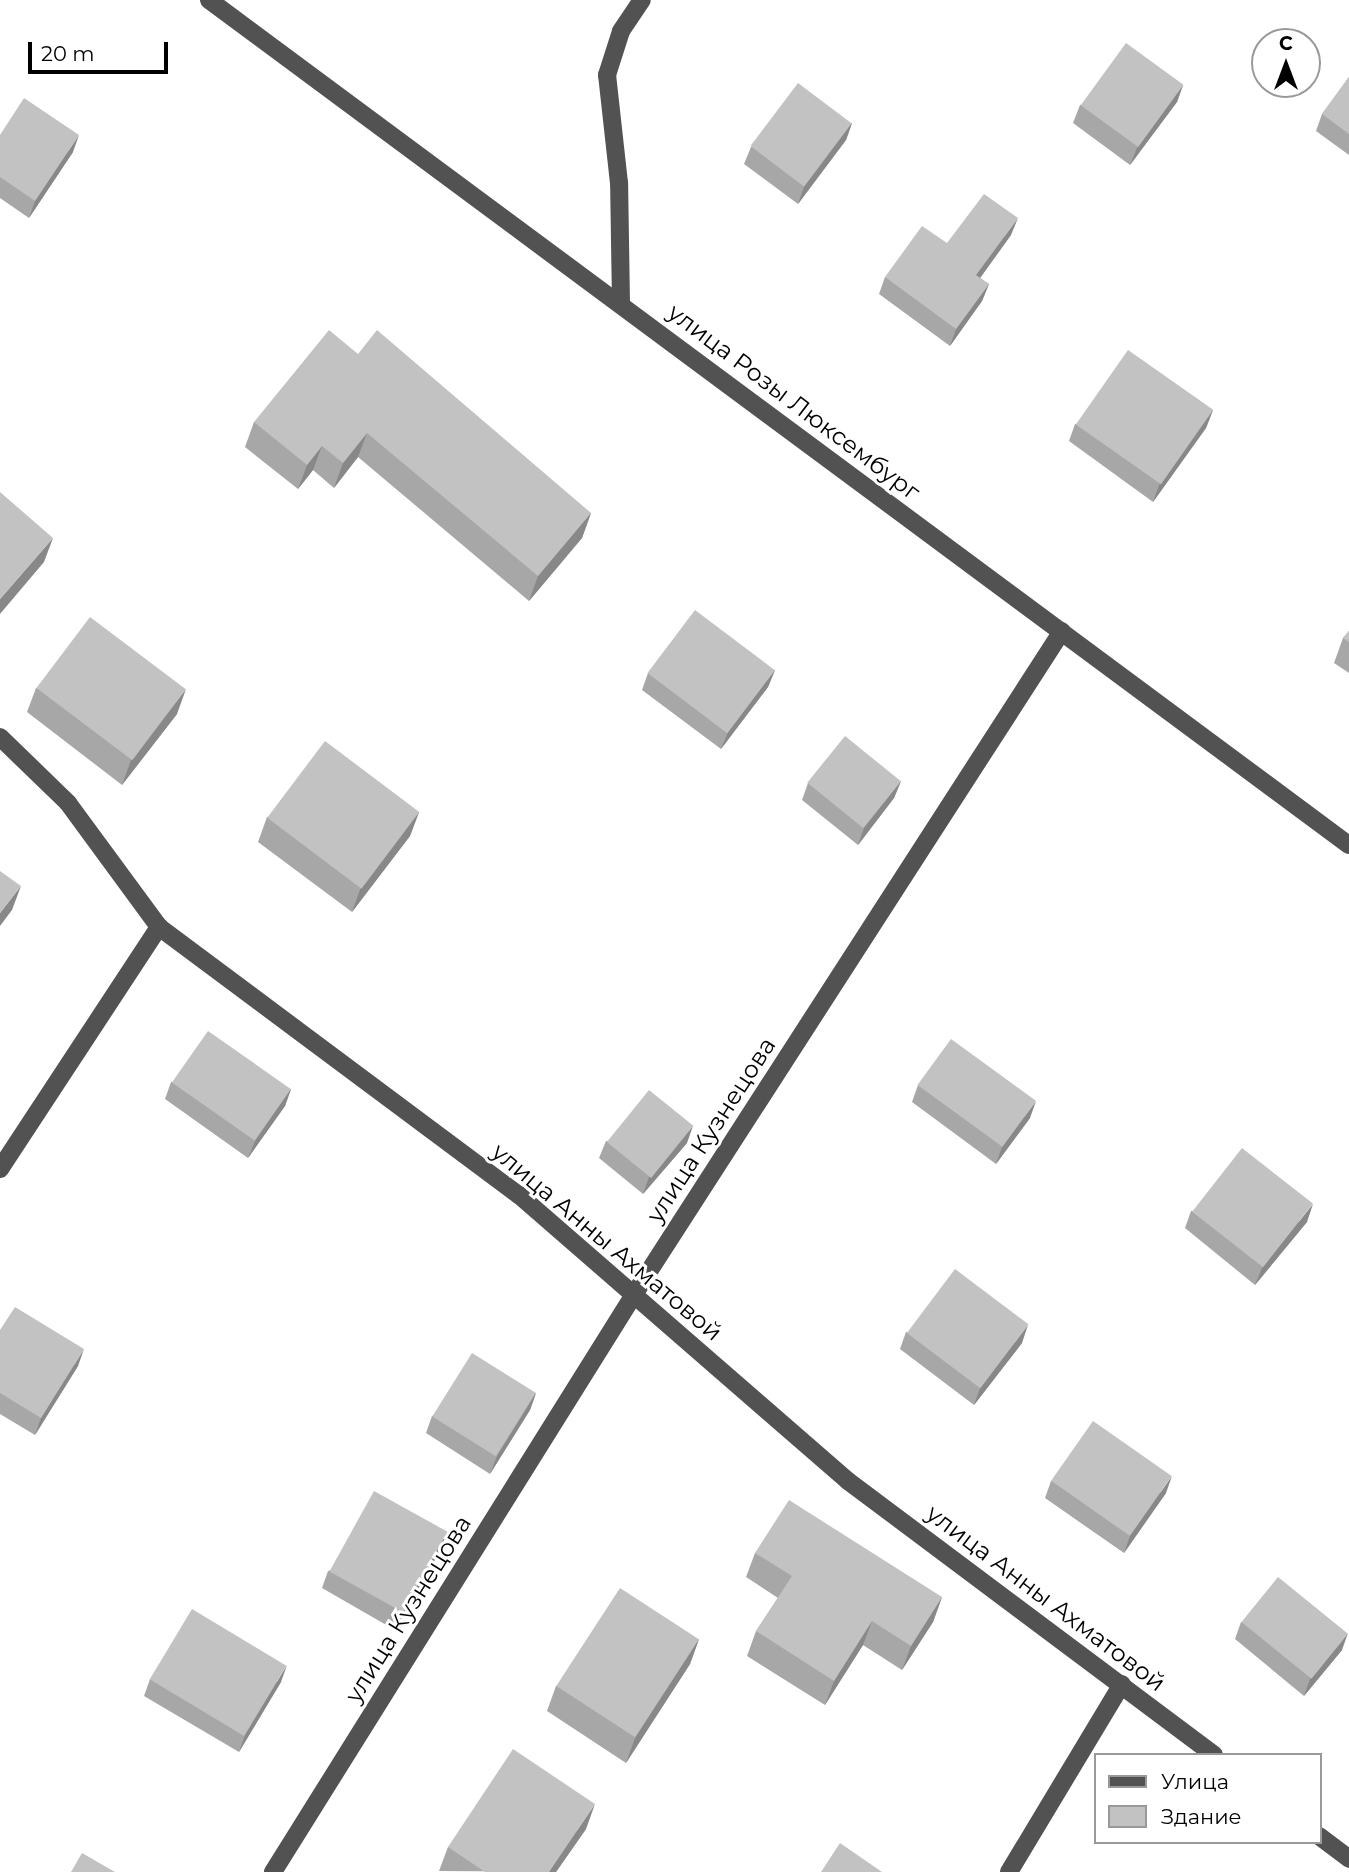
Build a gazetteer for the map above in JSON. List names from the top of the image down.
{
  "streets": {
    "street": ["улица Розы Люксембург", "улица Кузнецова", "улица Анны Ахматовой"]
  },
  "crossings": [
    ["улица Розы Люксембург", "улица Кузнецова"],
    ["улица Кузнецова", "улица Анны Ахматовой"]
  ],
  "legend": ["Улица", "Здание"],
  "scale_bar": "20 m",
  "north": "top"
}
